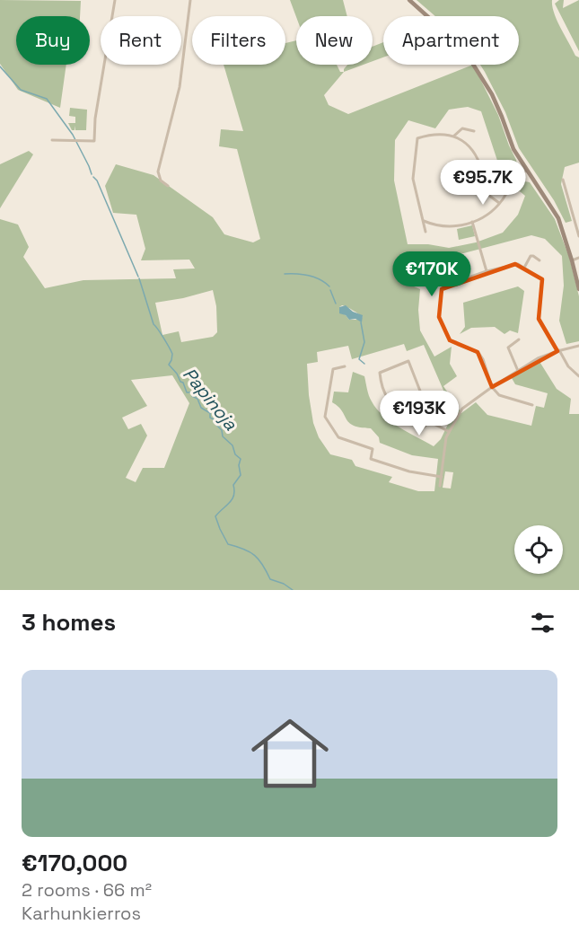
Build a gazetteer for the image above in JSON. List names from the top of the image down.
{
  "water": ["Papinoja"],
  "page": {
    "chip": [
      "Buy",
      "Rent",
      "Filters",
      "New",
      "Apartment"
    ],
    "price": ["€95.7K", "€170K", "€193K"],
    "heading": "3 homes",
    "list": [
      {
        "name": "€170,000",
        "note": "2 rooms · 66 m² · Karhunkierros"
      }
    ]
  }
}
